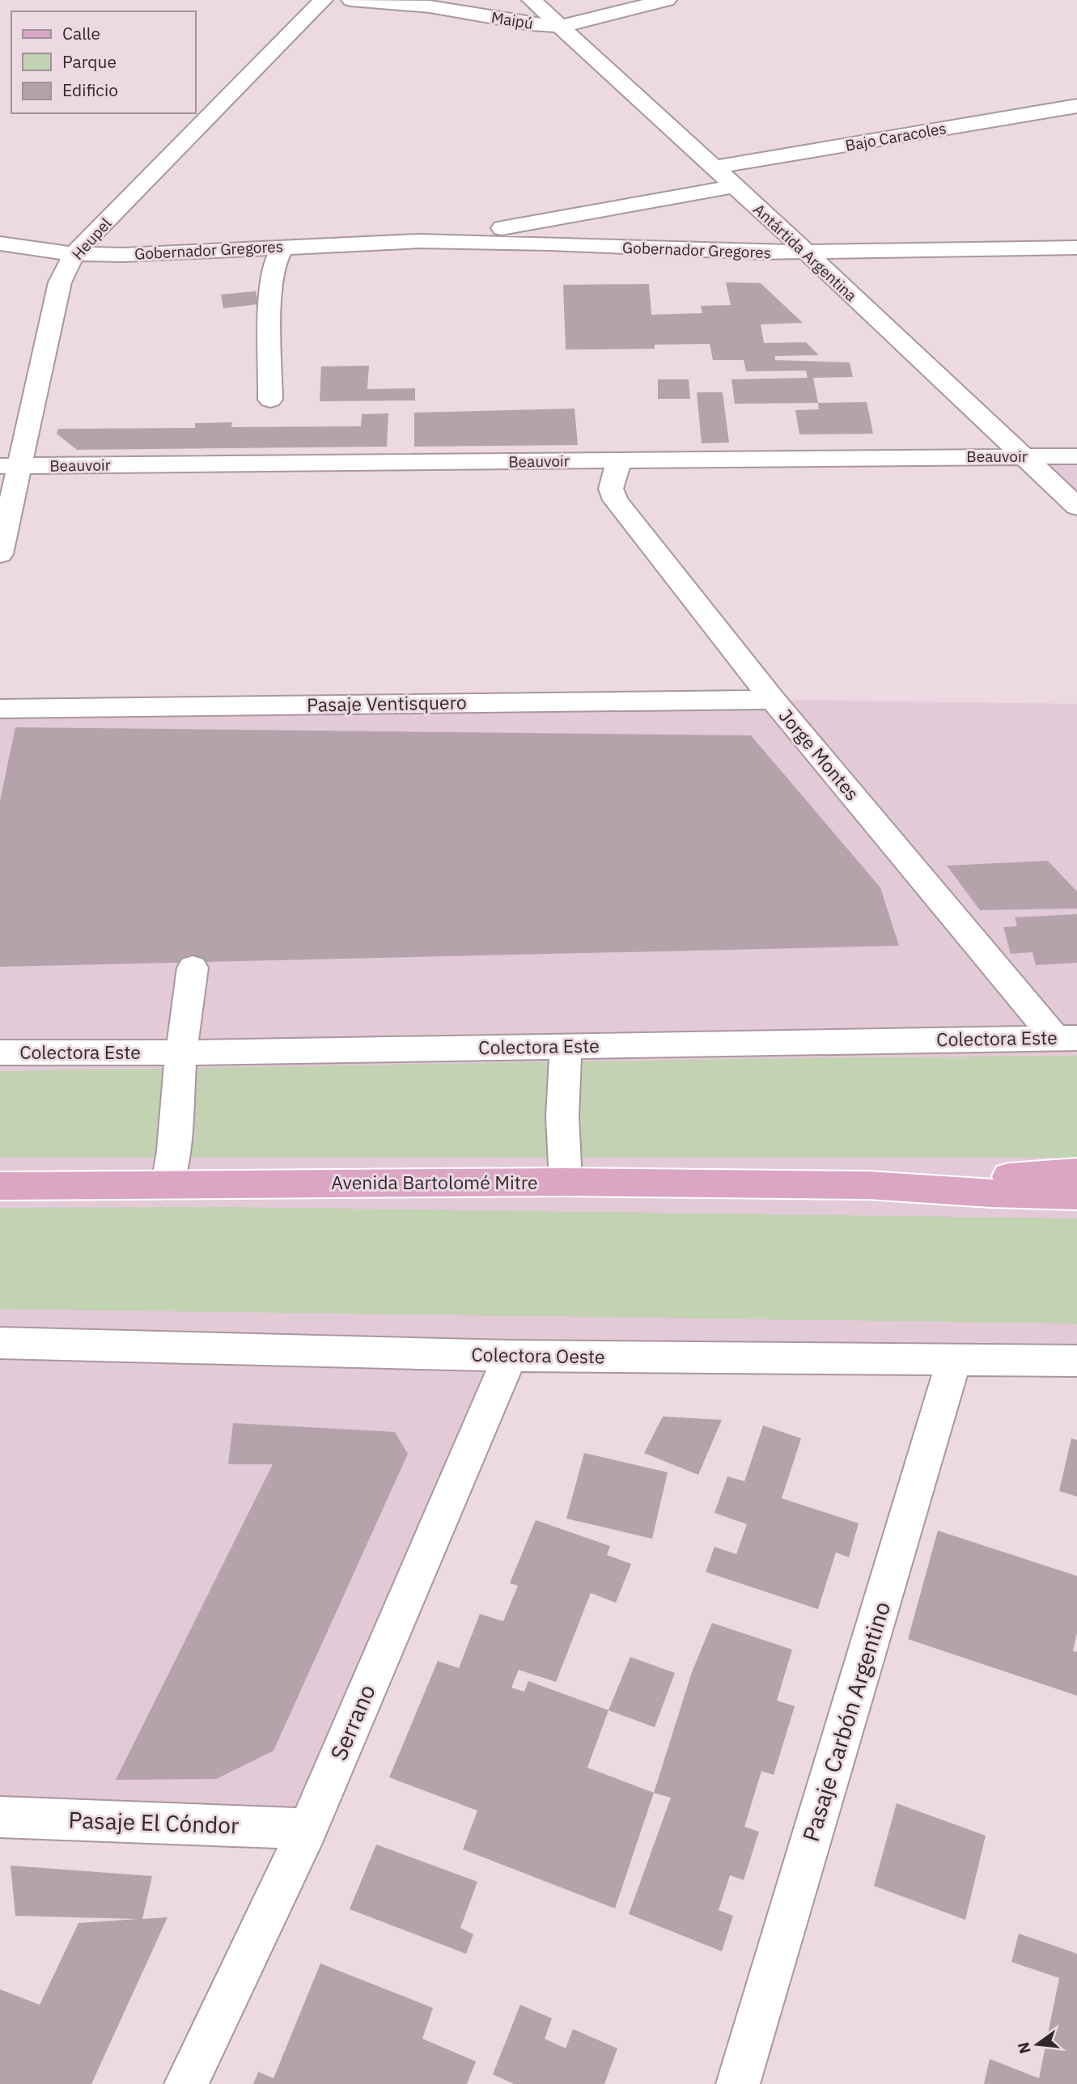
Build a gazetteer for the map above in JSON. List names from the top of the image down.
{
  "streets": {
    "main road": ["Avenida Bartolomé Mitre"],
    "street": [
      "Maipú",
      "Bajo Caracoles",
      "Heupel",
      "Gobernador Gregores",
      "Antártida Argentina",
      "Beauvoir",
      "Pasaje Ventisquero",
      "Jorge Montes",
      "Colectora Este",
      "Colectora Oeste",
      "Pasaje Carbón Argentino",
      "Serrano",
      "Pasaje El Cóndor"
    ]
  },
  "crossings": [
    ["Maipú", "Antártida Argentina"],
    ["Bajo Caracoles", "Antártida Argentina"],
    ["Heupel", "Gobernador Gregores"],
    ["Heupel", "Beauvoir"],
    ["Gobernador Gregores", "Antártida Argentina"],
    ["Antártida Argentina", "Beauvoir"],
    ["Beauvoir", "Jorge Montes"],
    ["Pasaje Ventisquero", "Jorge Montes"],
    ["Jorge Montes", "Colectora Este"],
    ["Colectora Oeste", "Pasaje Carbón Argentino"],
    ["Colectora Oeste", "Serrano"],
    ["Serrano", "Pasaje El Cóndor"]
  ],
  "legend": ["Calle", "Parque", "Edificio"],
  "north": "left"
}
